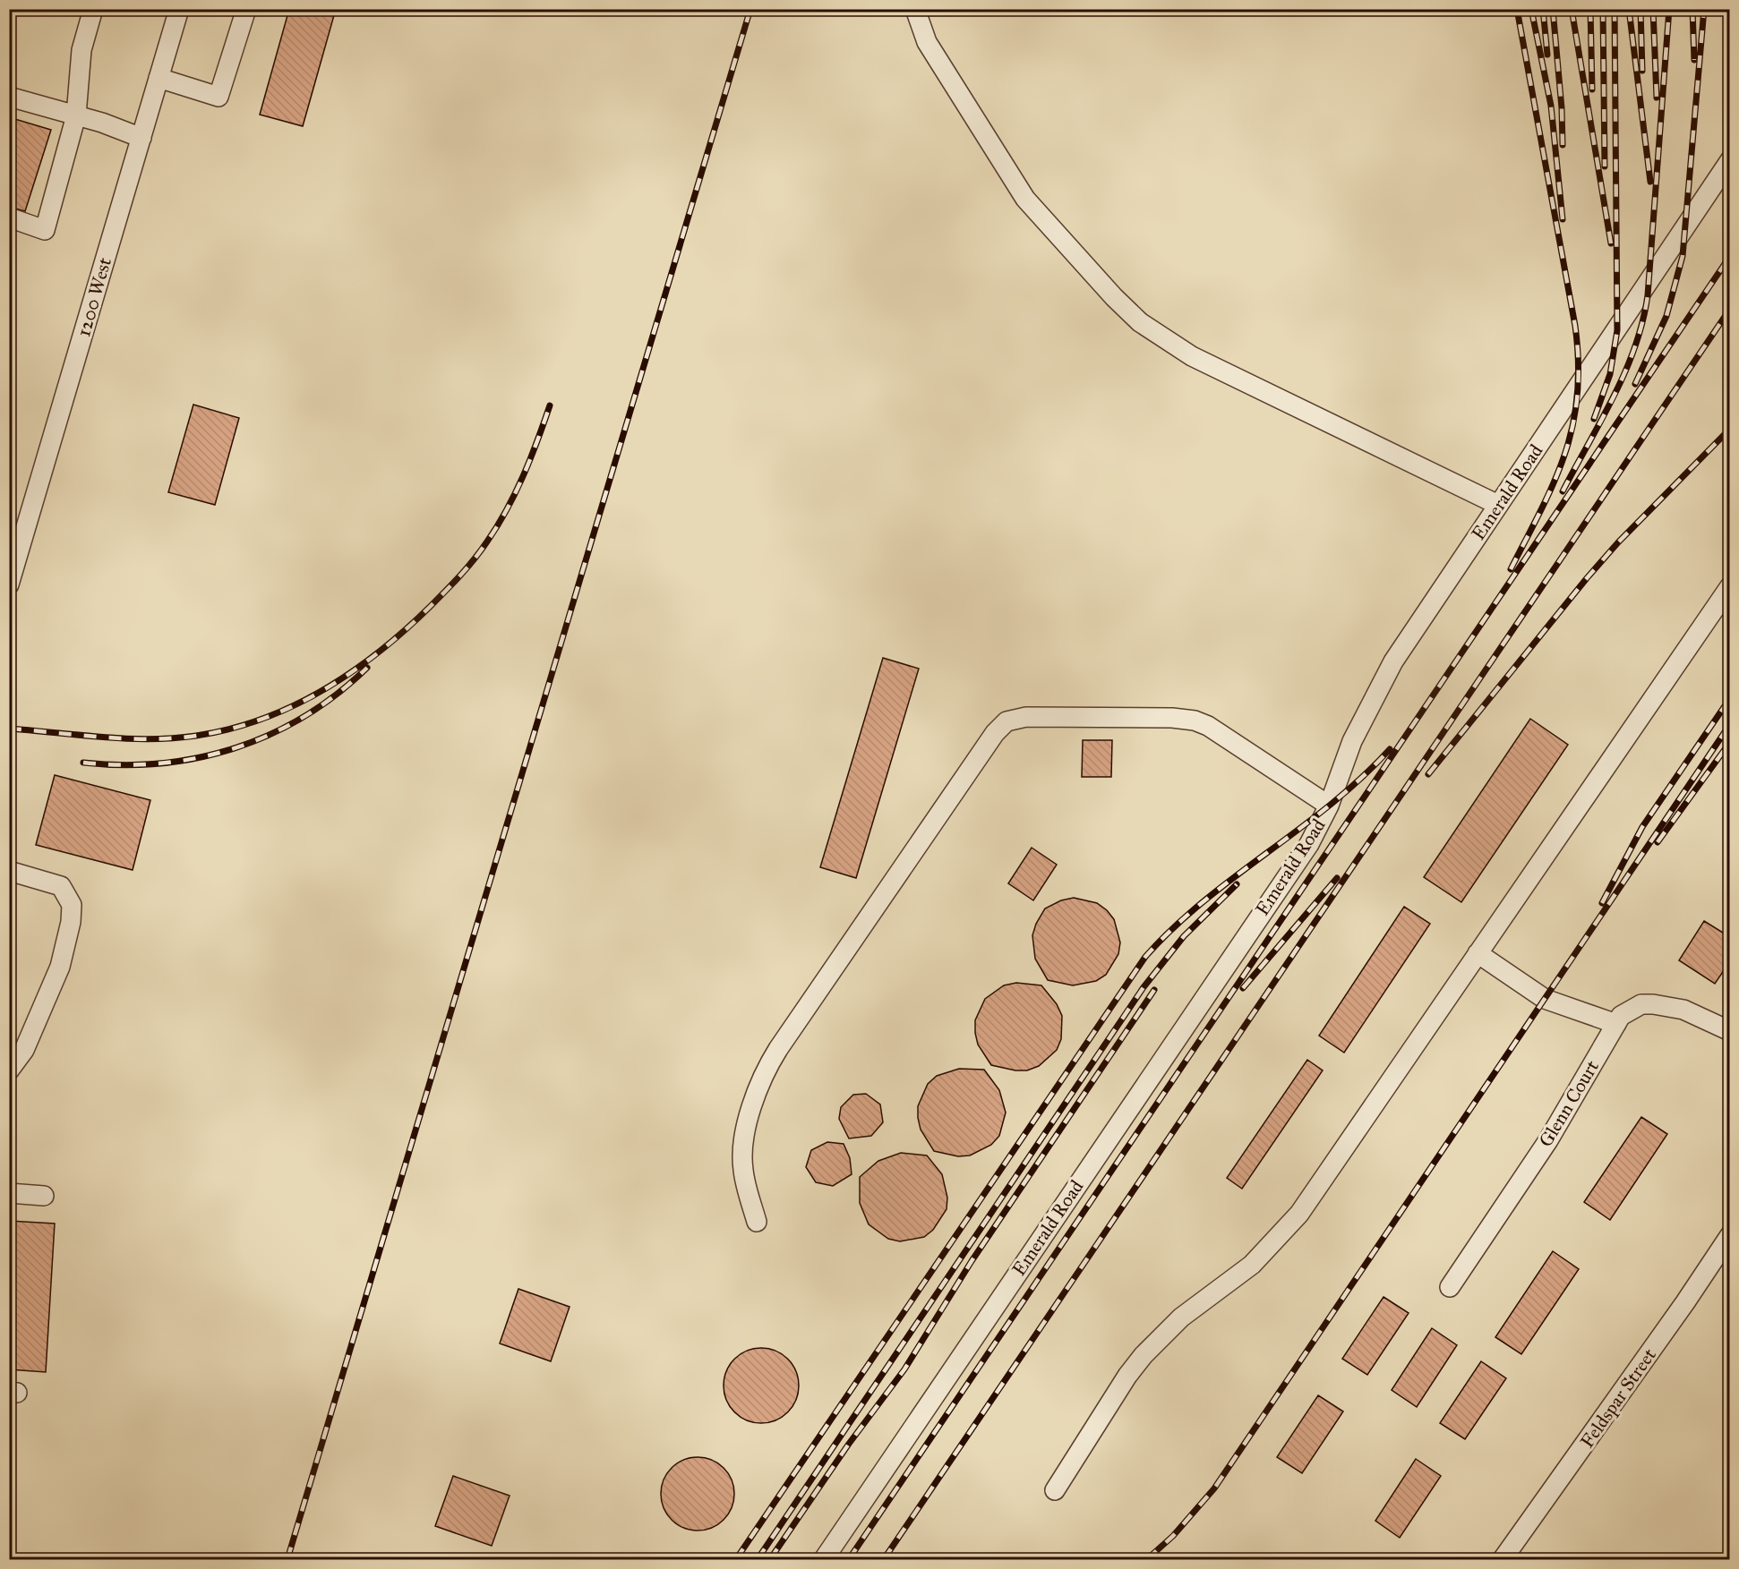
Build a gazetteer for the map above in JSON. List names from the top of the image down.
{
  "streets": {
    "street": [
      "1200 West",
      "Emerald Road",
      "Glenn Court",
      "Feldspar Street"
    ]
  }
}
